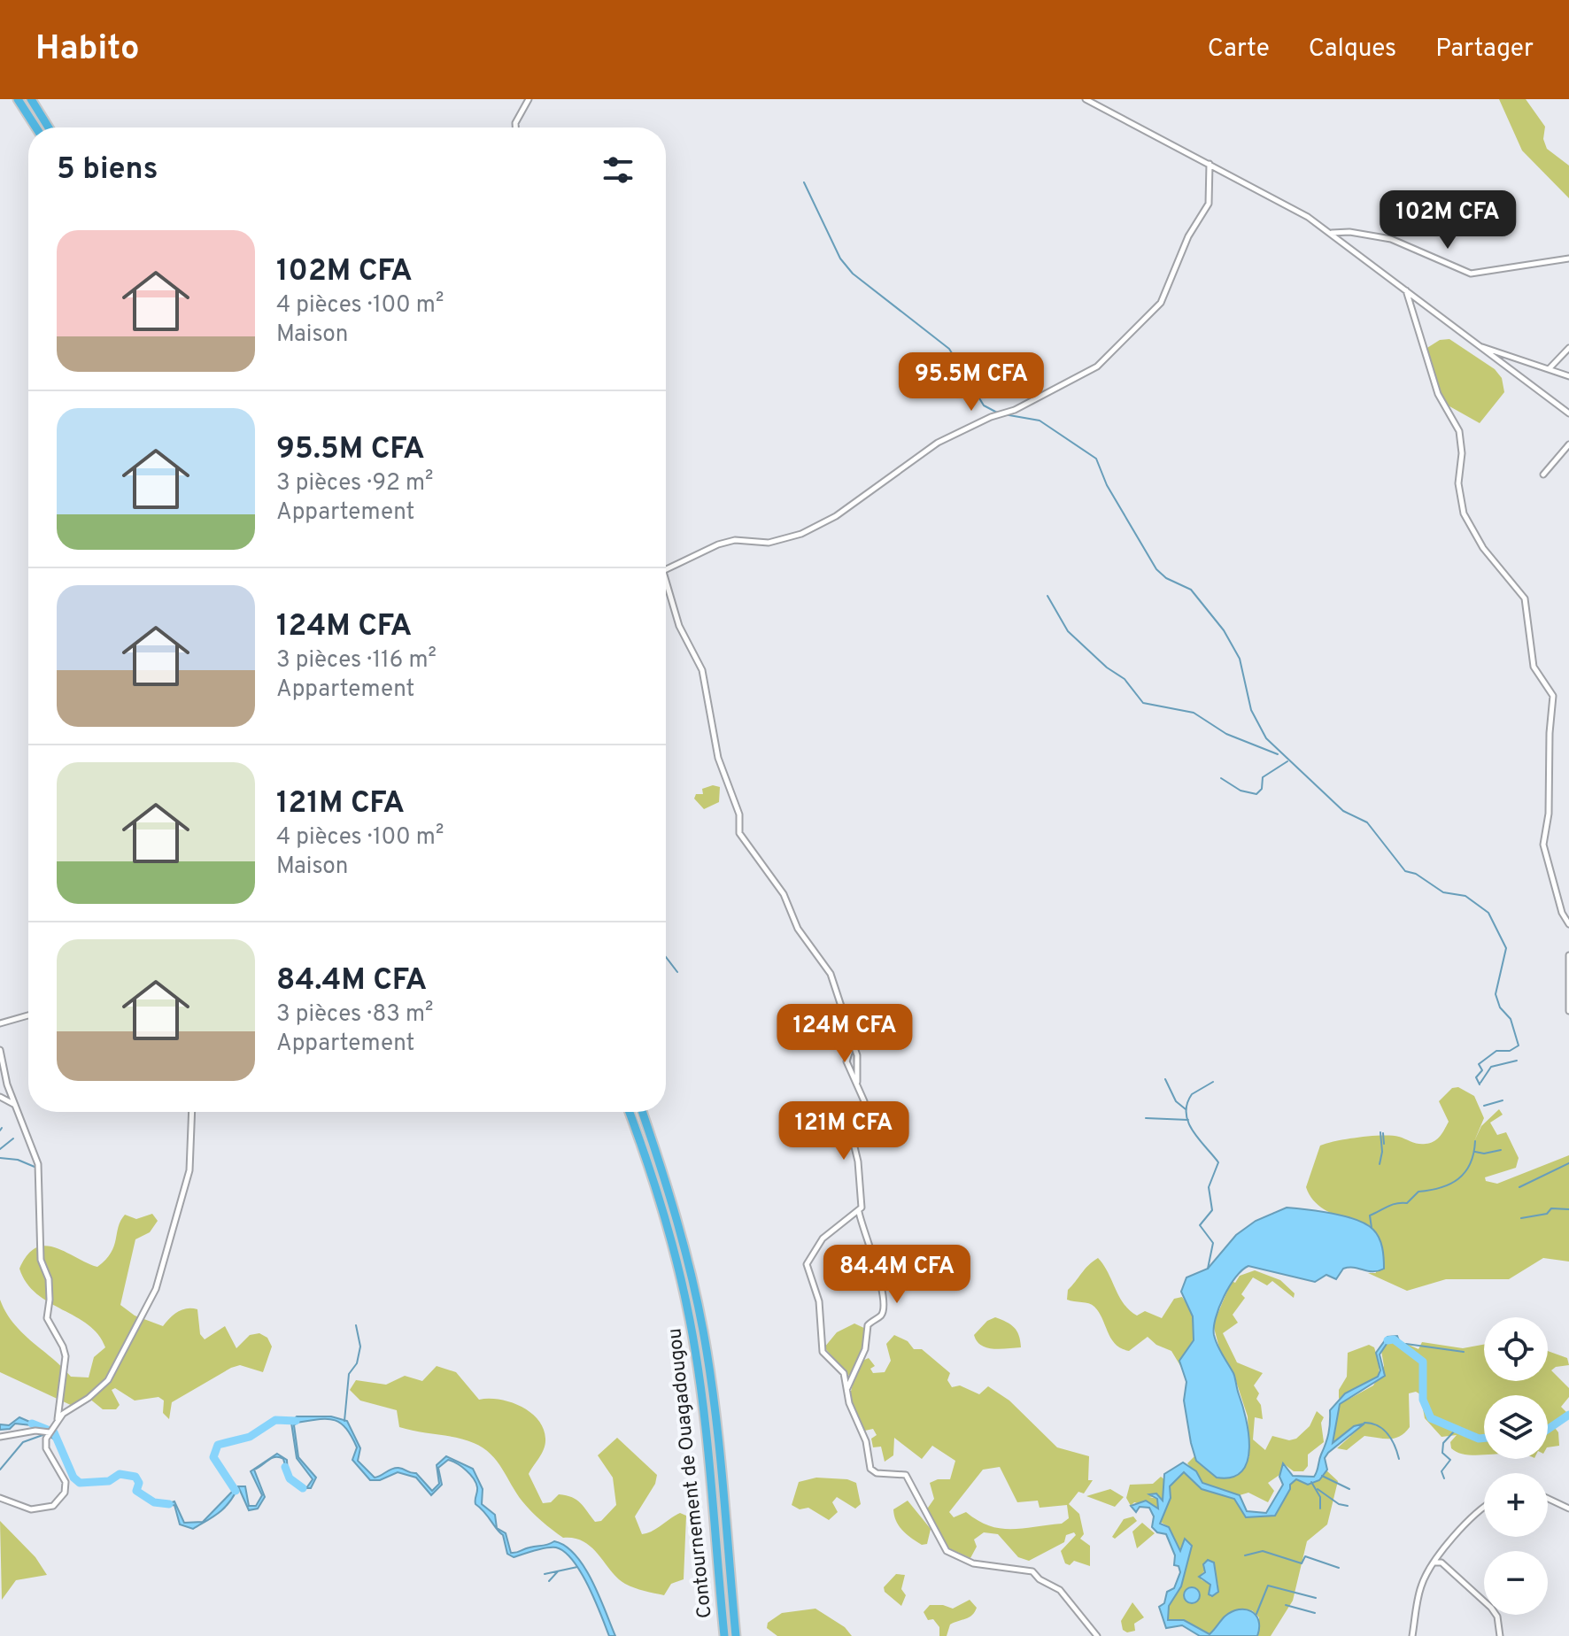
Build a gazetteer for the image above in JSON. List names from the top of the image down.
{
  "streets": {
    "highway": ["Contournement de Ouagadougou"]
  },
  "page": {
    "header": "Habito",
    "nav": ["Carte", "Calques", "Partager"],
    "heading": "5 biens",
    "price": [
      "102M CFA",
      "95.5M CFA",
      "124M CFA",
      "121M CFA",
      "84.4M CFA"
    ],
    "list": [
      {
        "name": "102M CFA",
        "note": "4 pièces · 100 m² · Maison"
      },
      {
        "name": "95.5M CFA",
        "note": "3 pièces · 92 m² · Appartement"
      },
      {
        "name": "124M CFA",
        "note": "3 pièces · 116 m² · Appartement"
      },
      {
        "name": "121M CFA",
        "note": "4 pièces · 100 m² · Maison"
      },
      {
        "name": "84.4M CFA",
        "note": "3 pièces · 83 m² · Appartement"
      }
    ],
    "map_buttons": ["+", "−"]
  }
}
